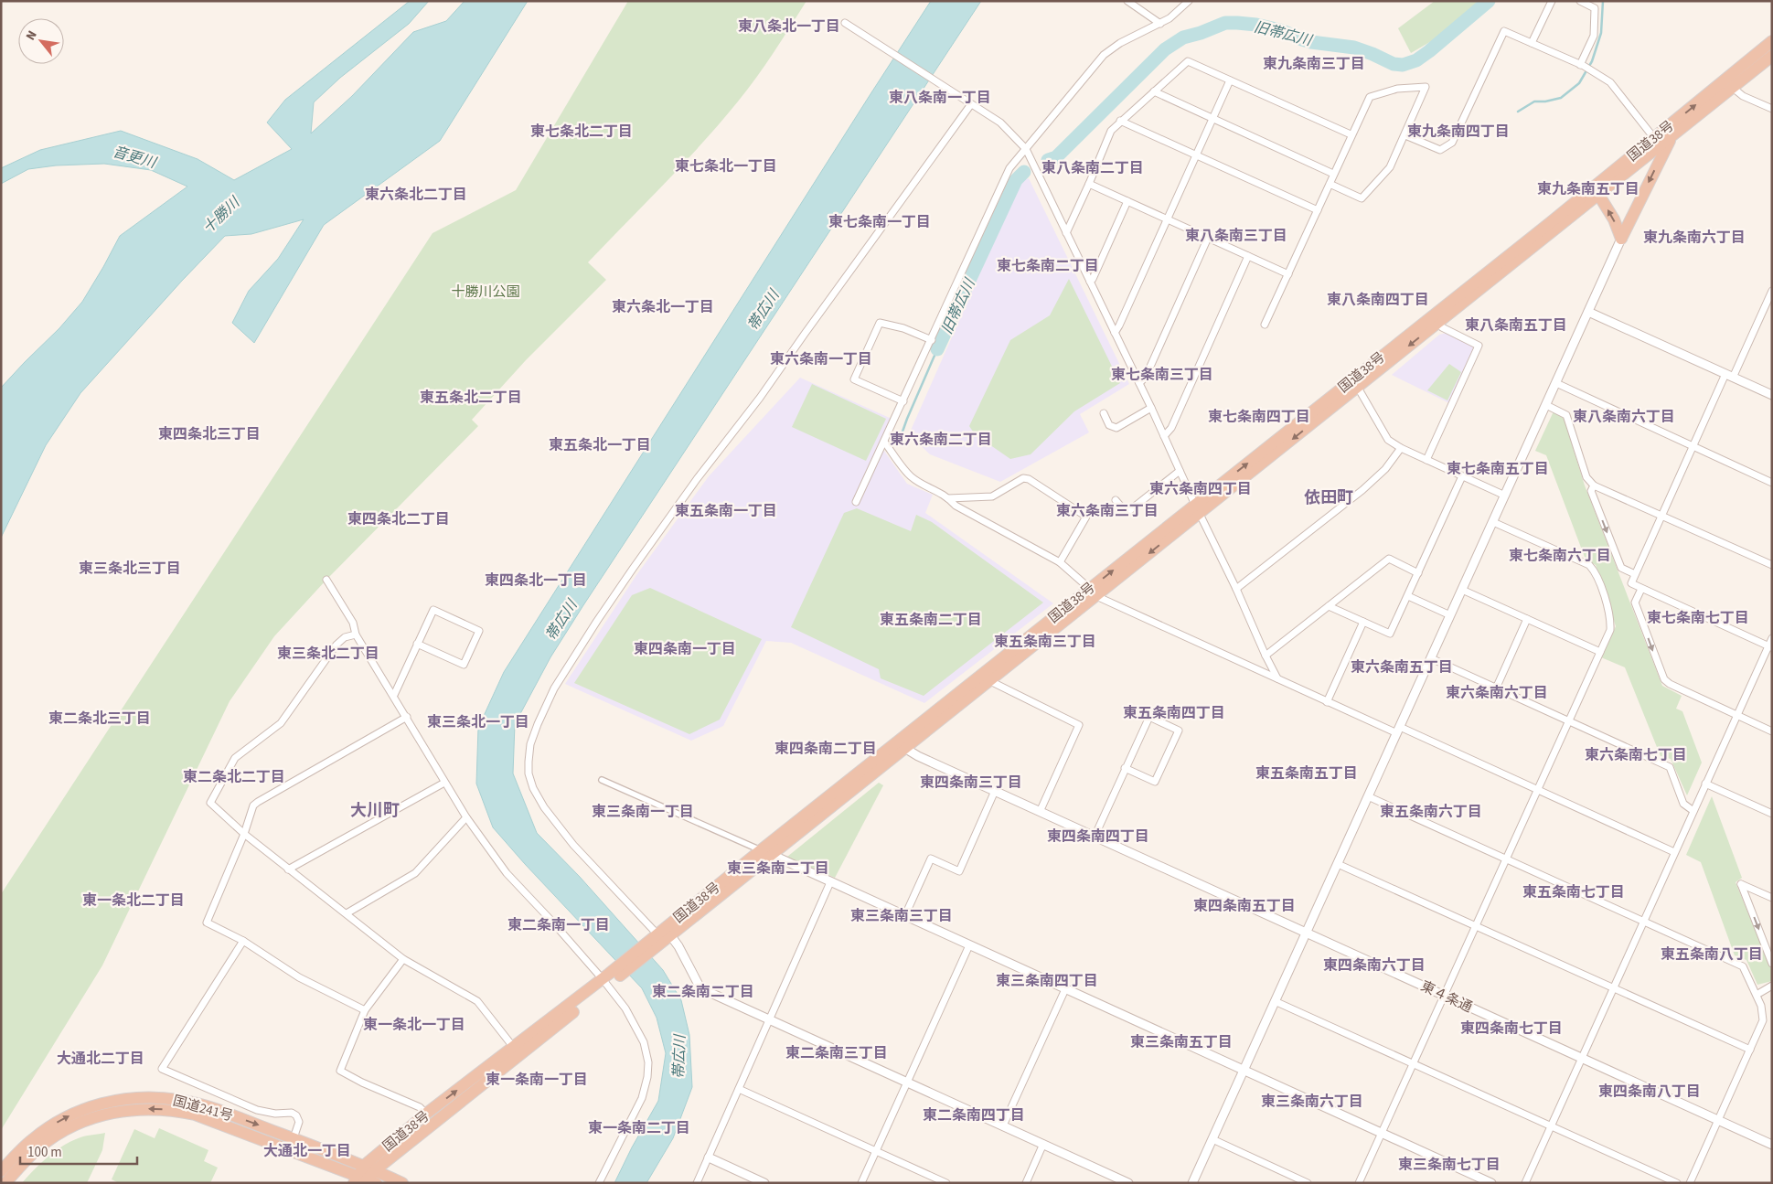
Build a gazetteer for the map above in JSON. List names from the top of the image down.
{
  "streets": {
    "highway": ["国道38号", "国道241号"],
    "street": ["東４条通"]
  },
  "crossings": [
    ["国道38号", "東４条通"],
    ["国道38号", "国道241号"]
  ],
  "districts": [
    "東八条北一丁目",
    "東九条南三丁目",
    "東八条南一丁目",
    "東七条北二丁目",
    "東九条南四丁目",
    "東七条北一丁目",
    "東八条南二丁目",
    "東九条南五丁目",
    "東六条北二丁目",
    "東七条南一丁目",
    "東八条南三丁目",
    "東九条南六丁目",
    "東七条南二丁目",
    "東八条南四丁目",
    "東六条北一丁目",
    "東八条南五丁目",
    "東六条南一丁目",
    "東七条南三丁目",
    "東五条北二丁目",
    "東七条南四丁目",
    "東八条南六丁目",
    "東四条北三丁目",
    "東六条南二丁目",
    "東五条北一丁目",
    "東七条南五丁目",
    "東六条南四丁目",
    "依田町",
    "東五条南一丁目",
    "東六条南三丁目",
    "東四条北二丁目",
    "東七条南六丁目",
    "東三条北三丁目",
    "東四条北一丁目",
    "東七条南七丁目",
    "東五条南二丁目",
    "東五条南三丁目",
    "東四条南一丁目",
    "東三条北二丁目",
    "東六条南五丁目",
    "東六条南六丁目",
    "東五条南四丁目",
    "東二条北三丁目",
    "東三条北一丁目",
    "東四条南二丁目",
    "東六条南七丁目",
    "東五条南五丁目",
    "東二条北二丁目",
    "東四条南三丁目",
    "大川町",
    "東三条南一丁目",
    "東五条南六丁目",
    "東四条南四丁目",
    "東三条南二丁目",
    "東五条南七丁目",
    "東一条北二丁目",
    "東四条南五丁目",
    "東三条南三丁目",
    "東二条南一丁目",
    "東五条南八丁目",
    "東四条南六丁目",
    "東三条南四丁目",
    "東二条南二丁目",
    "東一条北一丁目",
    "東四条南七丁目",
    "東三条南五丁目",
    "東二条南三丁目",
    "大通北二丁目",
    "東一条南一丁目",
    "東四条南八丁目",
    "東三条南六丁目",
    "東二条南四丁目",
    "東一条南二丁目",
    "大通北一丁目",
    "東三条南七丁目"
  ],
  "water": [
    "旧帯広川",
    "音更川",
    "十勝川",
    "帯広川"
  ],
  "parks": ["十勝川公園"],
  "scale_bar": "100 m",
  "north": "top left"
}
